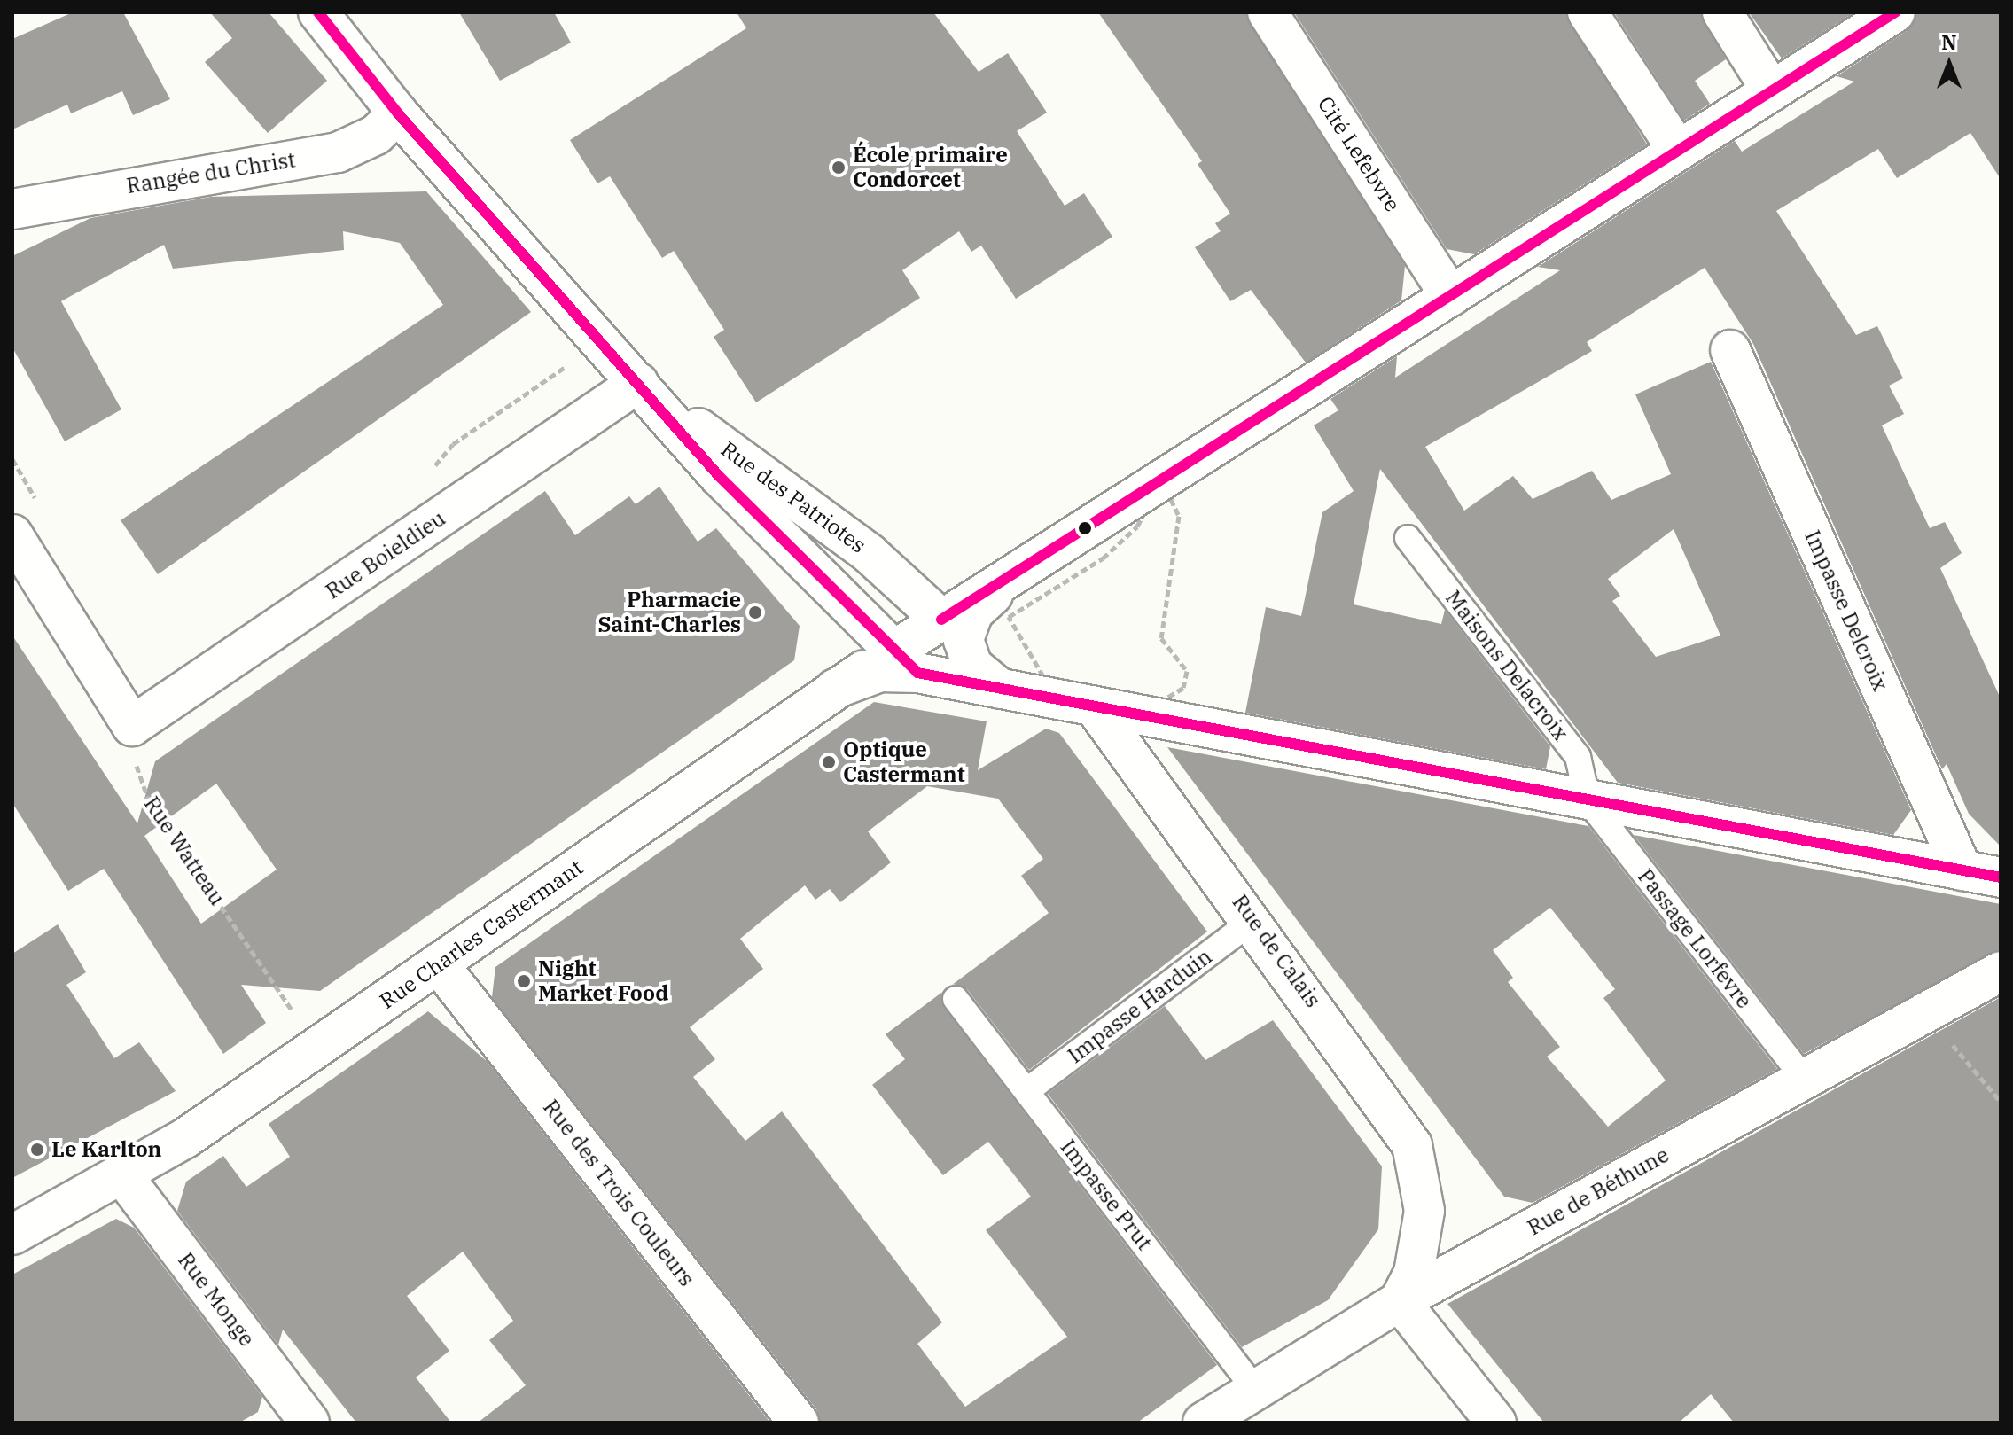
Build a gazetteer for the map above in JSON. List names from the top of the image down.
{
  "streets": {
    "street": [
      "Cité Lefebvre",
      "Rangée du Christ",
      "Rue des Patriotes",
      "Rue Boieldieu",
      "Impasse Delcroix",
      "Rue Charles Castermant",
      "Rue de Calais",
      "Rue de Béthune",
      "Rue des Trois Couleurs",
      "Rue Monge"
    ],
    "lane": [
      "Maisons Delacroix",
      "Passage Lorfevre",
      "Impasse Harduin",
      "Impasse Prut"
    ],
    "path": ["Rue Watteau"]
  },
  "crossings": [
    ["Rangée du Christ", "Rue des Patriotes"],
    ["Rue des Patriotes", "Rue Boieldieu"],
    ["Rue des Patriotes", "Rue Charles Castermant"],
    ["Rue Boieldieu", "Rue Watteau"],
    ["Impasse Delcroix", "Rue Charles Castermant"],
    ["Maisons Delacroix", "Rue Charles Castermant"],
    ["Maisons Delacroix", "Passage Lorfevre"],
    ["Rue Watteau", "Rue Charles Castermant"],
    ["Rue Charles Castermant", "Passage Lorfevre"],
    ["Rue Charles Castermant", "Rue de Calais"],
    ["Rue Charles Castermant", "Rue des Trois Couleurs"],
    ["Rue Charles Castermant", "Rue Monge"],
    ["Passage Lorfevre", "Rue de Béthune"],
    ["Rue de Calais", "Impasse Harduin"],
    ["Rue de Calais", "Rue de Béthune"],
    ["Impasse Harduin", "Impasse Prut"],
    ["Rue de Béthune", "Impasse Prut"]
  ],
  "places": [
    "École primaire Condorcet",
    "Pharmacie Saint-Charles",
    "Optique Castermant",
    "Night Market Food",
    "Le Karlton"
  ],
  "north": "top"
}
